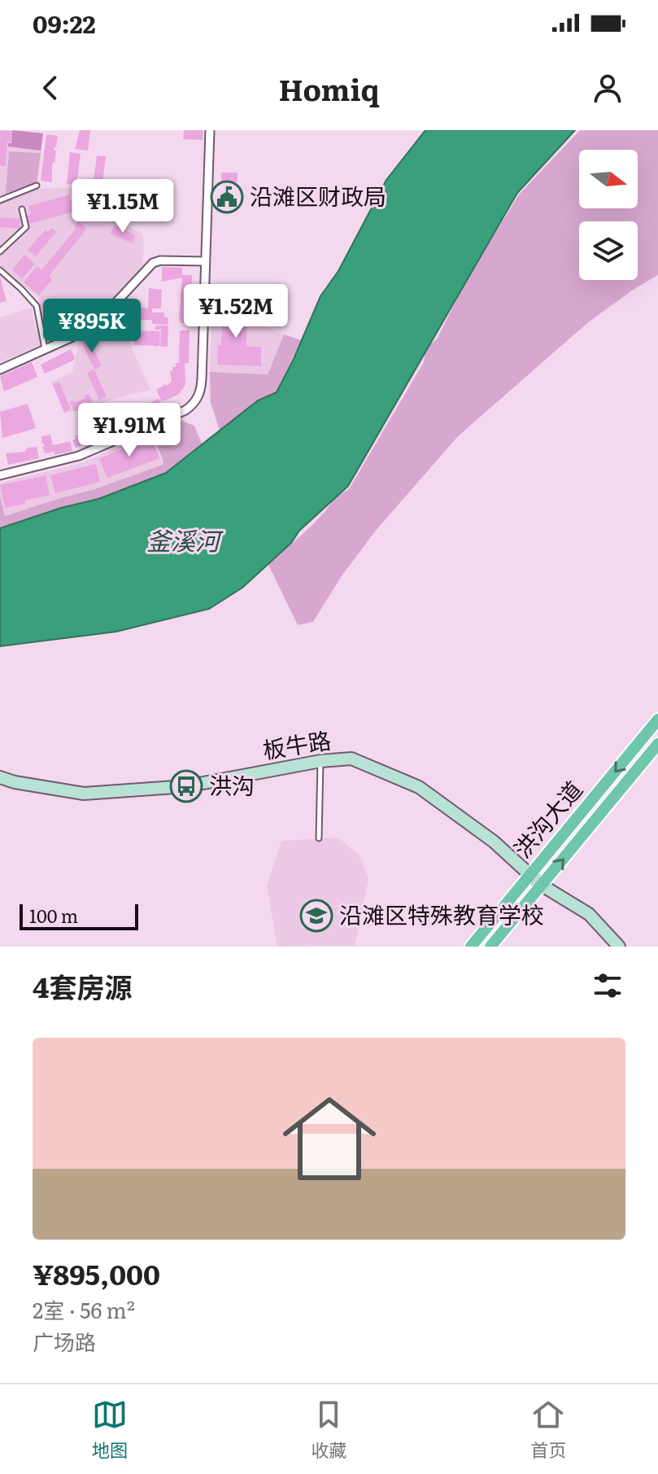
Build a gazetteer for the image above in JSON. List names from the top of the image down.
{
  "streets": {
    "main road": ["板牛路", "洪沟大道"]
  },
  "crossings": [
    ["板牛路", "洪沟大道"]
  ],
  "water": ["釜溪河"],
  "places": {
    "public building": ["沿滩区财政局"],
    "bus stop": ["洪沟"],
    "school or university": ["沿滩区特殊教育学校"]
  },
  "scale_bar": "100 m",
  "north": "right",
  "page": {
    "status": "09:22",
    "header": "Homiq",
    "price": [
      "¥1.15M",
      "¥1.52M",
      "¥895K",
      "¥1.91M"
    ],
    "scale": "100 m",
    "heading": "4套房源",
    "list": [
      {
        "name": "¥895,000",
        "note": "2室 · 56 m² · 广场路"
      }
    ],
    "tabs": ["地图", "收藏", "首页"]
  }
}
